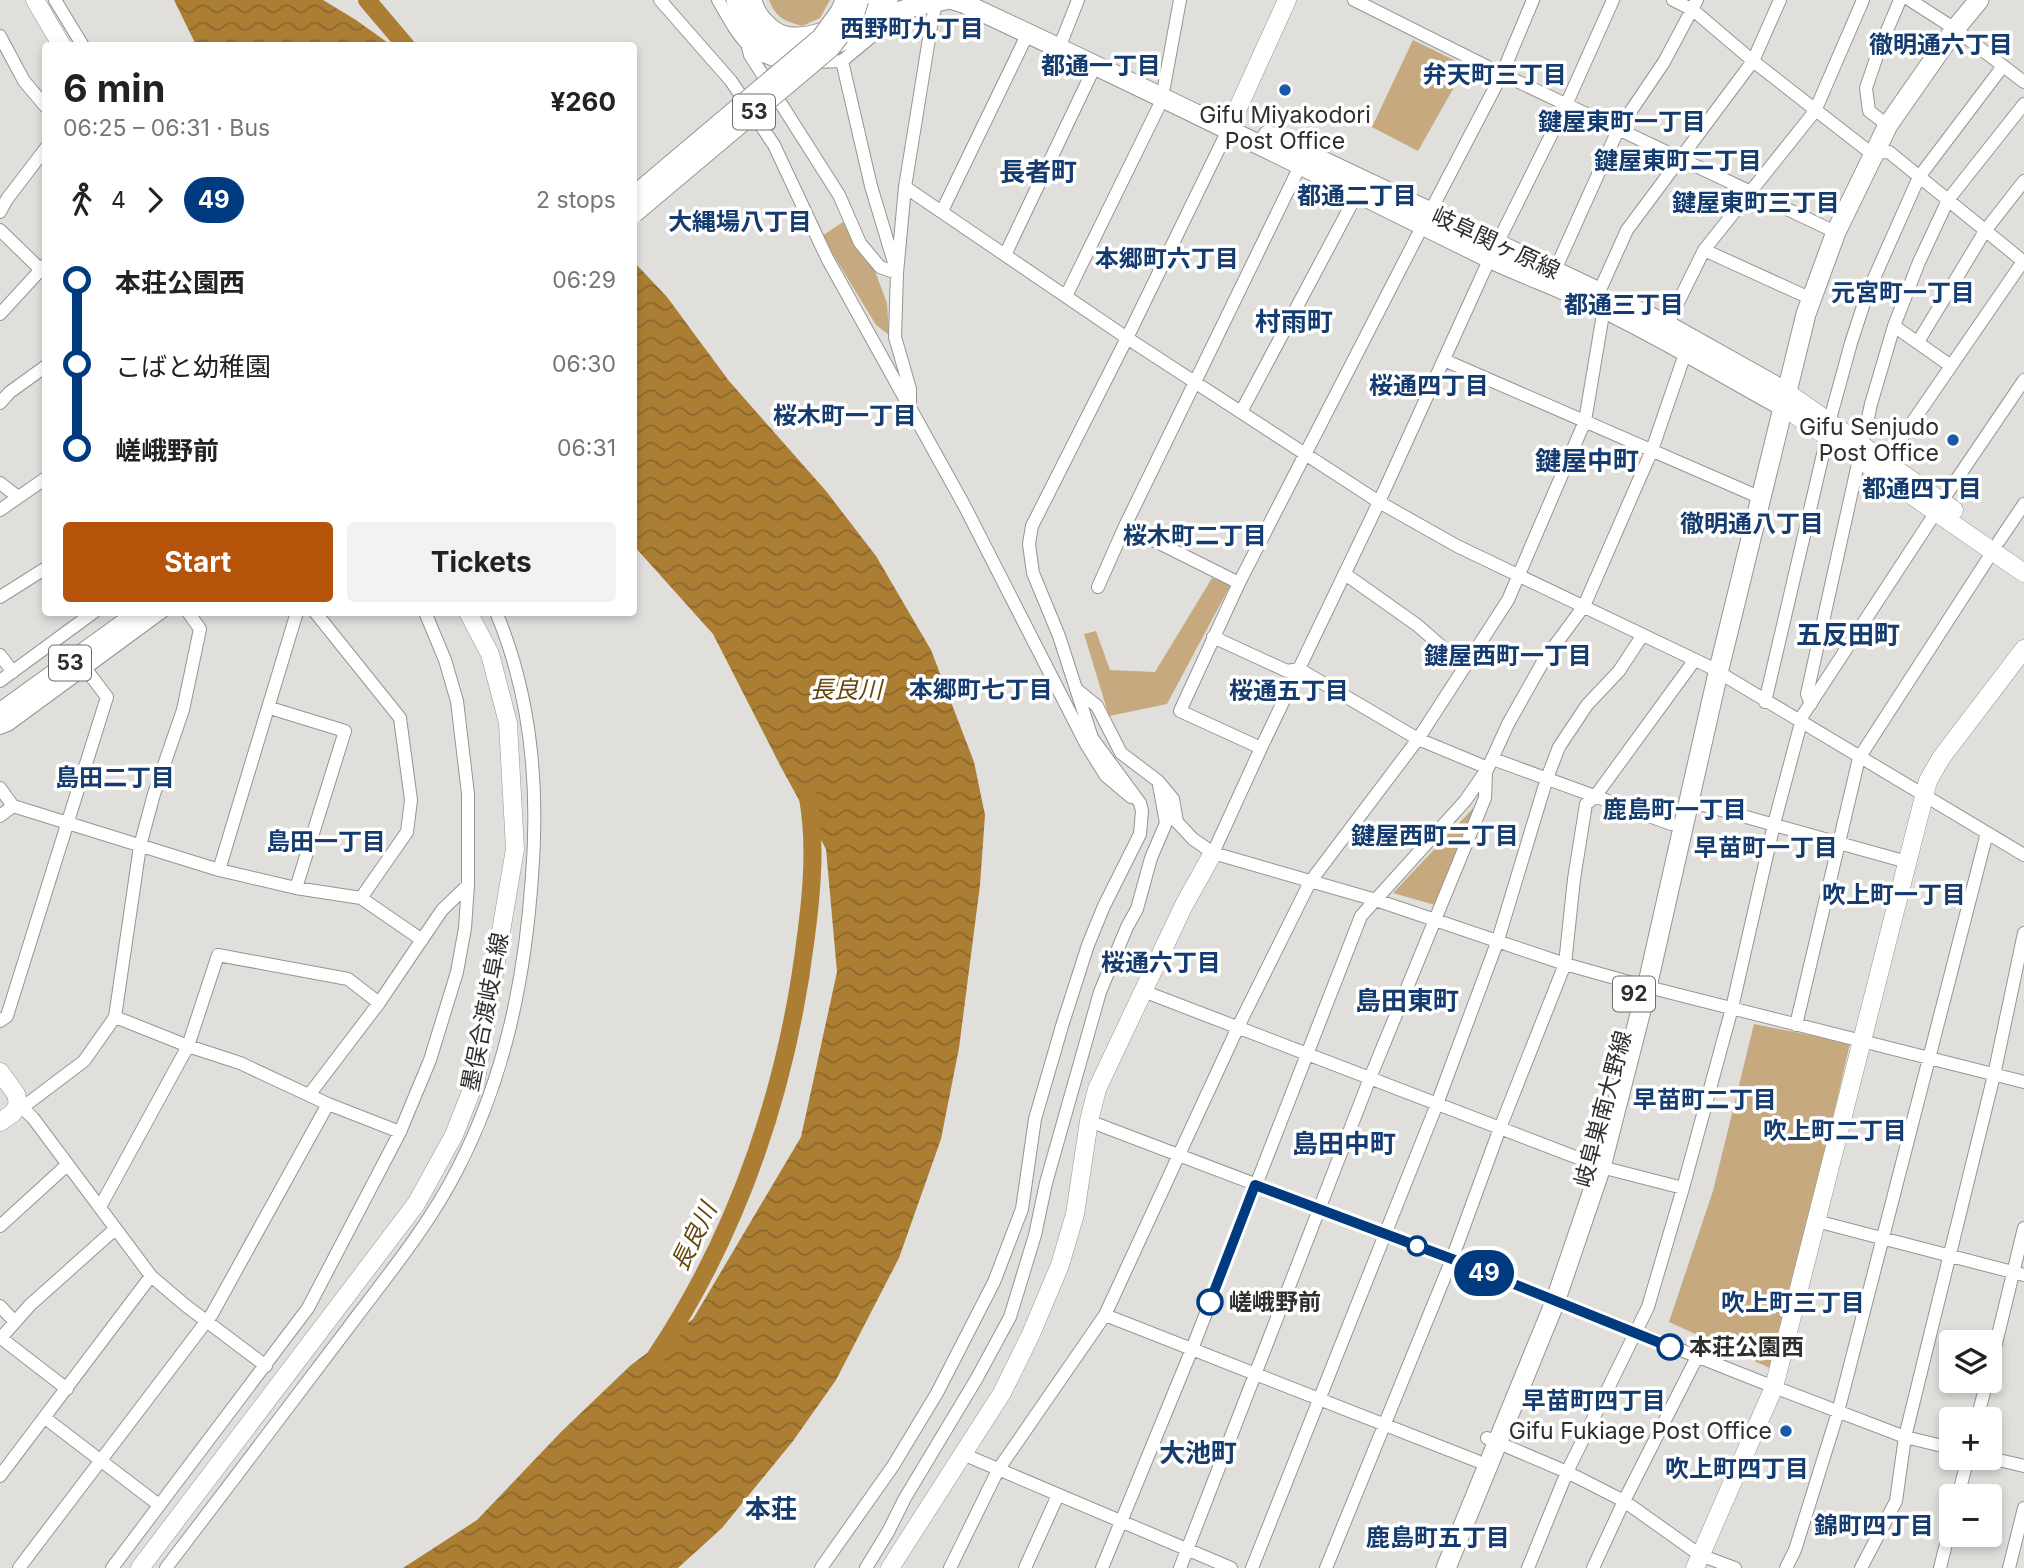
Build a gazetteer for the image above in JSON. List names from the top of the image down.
{
  "streets": {
    "main road": [
      "53",
      "岐阜関ヶ原線",
      "92",
      "岐阜巣南大野線"
    ],
    "street": ["墨俣合渡岐阜線"]
  },
  "crossings": [
    ["岐阜関ヶ原線", "岐阜巣南大野線"]
  ],
  "districts": [
    "西野町九丁目",
    "徹明通六丁目",
    "都通一丁目",
    "弁天町三丁目",
    "鍵屋東町一丁目",
    "鍵屋東町二丁目",
    "長者町",
    "都通二丁目",
    "鍵屋東町三丁目",
    "大縄場八丁目",
    "本郷町六丁目",
    "元宮町一丁目",
    "都通三丁目",
    "村雨町",
    "桜通四丁目",
    "桜木町一丁目",
    "鍵屋中町",
    "都通四丁目",
    "徹明通八丁目",
    "桜木町二丁目",
    "五反田町",
    "鍵屋西町一丁目",
    "本郷町七丁目",
    "桜通五丁目",
    "島田二丁目",
    "鹿島町一丁目",
    "鍵屋西町二丁目",
    "島田一丁目",
    "早苗町一丁目",
    "吹上町一丁目",
    "桜通六丁目",
    "島田東町",
    "早苗町二丁目",
    "吹上町二丁目",
    "島田中町",
    "吹上町三丁目",
    "早苗町四丁目",
    "大池町",
    "吹上町四丁目",
    "本荘",
    "錦町四丁目",
    "鹿島町五丁目"
  ],
  "water": ["長良川"],
  "places": [
    "Gifu Miyakodori Post Office",
    "Gifu Senjudo Post Office",
    "嵯峨野前",
    "本荘公園西",
    "Gifu Fukiage Post Office"
  ],
  "lines": ["bus line 49"],
  "page": {
    "on_map": "49",
    "heading": ["6 min", "06:25 – 06:31 · Bus", "¥260"],
    "legs": ["4", "49", "2 stops"],
    "list": [
      {
        "name": "本荘公園西",
        "value": "06:29"
      },
      {
        "name": "こばと幼稚園",
        "value": "06:30"
      },
      {
        "name": "嵯峨野前",
        "value": "06:31"
      }
    ],
    "buttons": ["Start", "Tickets"],
    "map_buttons": ["+", "−"]
  }
}
